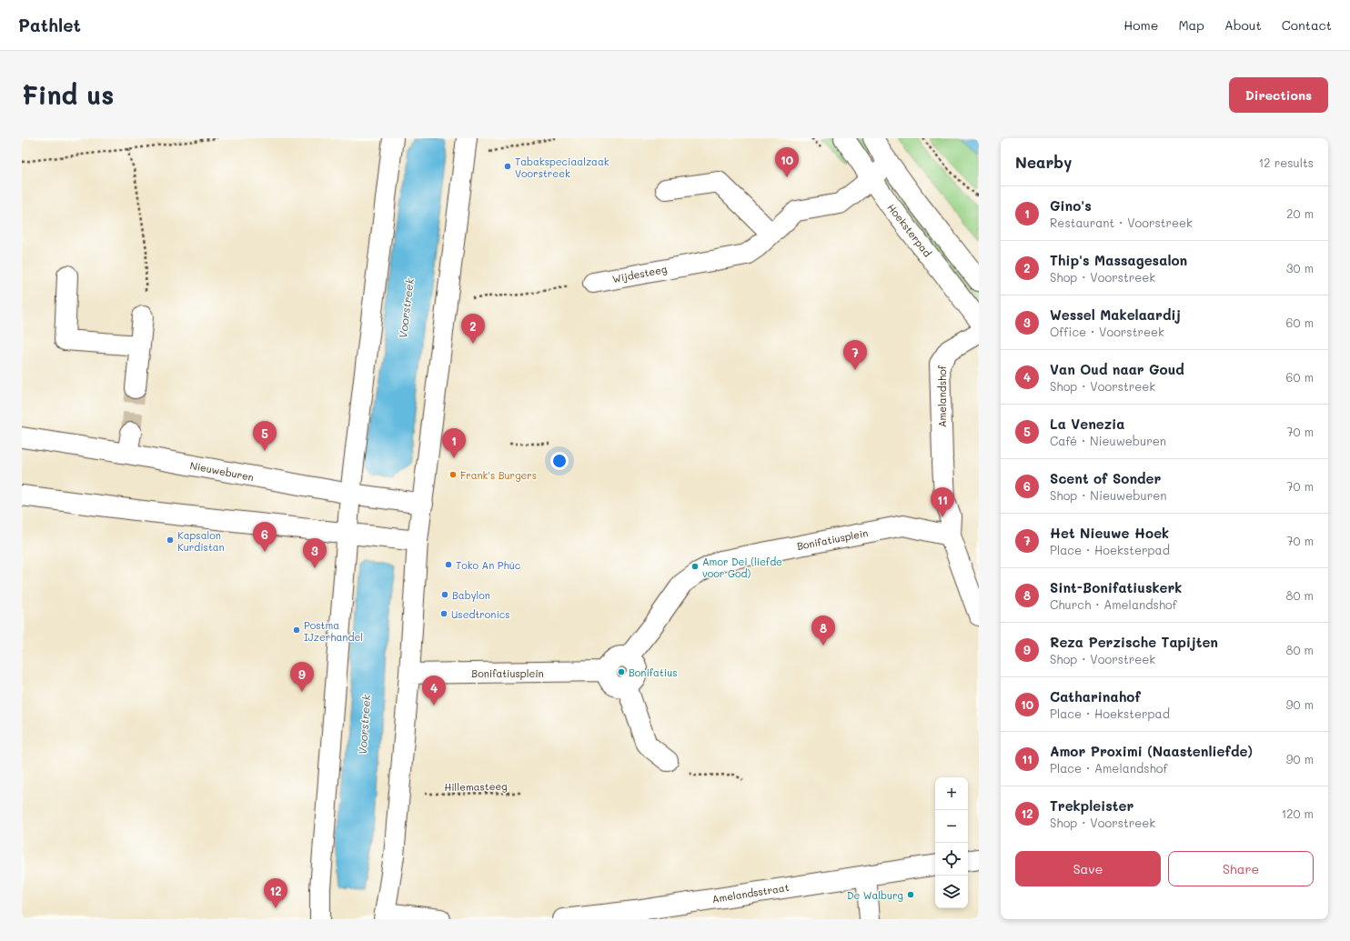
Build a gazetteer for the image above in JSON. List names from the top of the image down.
{
  "streets": {
    "street": [
      "Hoeksterpad",
      "Wijdesteeg",
      "Amelandshof",
      "Nieuweburen",
      "Bonifatiusplein",
      "Amelandsstraat"
    ],
    "path": ["Hillemasteeg"]
  },
  "crossings": [
    ["Hoeksterpad", "Wijdesteeg"],
    ["Amelandshof", "Bonifatiusplein"]
  ],
  "water": ["Voorstreek"],
  "places": [
    "Tabakspeciaalzaak Voorstreek",
    "Frank's Burgers",
    "Kapsalon Kurdistan",
    "Toko An Phúc",
    "Amor Dei (liefde voor God)",
    "Babylon",
    "Usedtronics",
    "Postma IJzerhandel",
    "Bonifatius",
    "De Walburg"
  ],
  "page": {
    "header": "Pathlet",
    "nav": [
      "Home",
      "Map",
      "About",
      "Contact"
    ],
    "buttons": [
      "Directions",
      ["Save", "Share"]
    ],
    "title": "Find us",
    "heading": ["Nearby", "12 results"],
    "pins": [
      "10",
      "2",
      "7",
      "5",
      "1",
      "11",
      "6",
      "3",
      "8",
      "9",
      "4",
      "12"
    ],
    "list": [
      {
        "mark": "1",
        "name": "Gino's",
        "note": "Restaurant · Voorstreek",
        "value": "20 m"
      },
      {
        "mark": "2",
        "name": "Thip's Massagesalon",
        "note": "Shop · Voorstreek",
        "value": "30 m"
      },
      {
        "mark": "3",
        "name": "Wessel Makelaardij",
        "note": "Office · Voorstreek",
        "value": "60 m"
      },
      {
        "mark": "4",
        "name": "Van Oud naar Goud",
        "note": "Shop · Voorstreek",
        "value": "60 m"
      },
      {
        "mark": "5",
        "name": "La Venezia",
        "note": "Café · Nieuweburen",
        "value": "70 m"
      },
      {
        "mark": "6",
        "name": "Scent of Sonder",
        "note": "Shop · Nieuweburen",
        "value": "70 m"
      },
      {
        "mark": "7",
        "name": "Het Nieuwe Hoek",
        "note": "Place · Hoeksterpad",
        "value": "70 m"
      },
      {
        "mark": "8",
        "name": "Sint-Bonifatiuskerk",
        "note": "Church · Amelandshof",
        "value": "80 m"
      },
      {
        "mark": "9",
        "name": "Reza Perzische Tapijten",
        "note": "Shop · Voorstreek",
        "value": "80 m"
      },
      {
        "mark": "10",
        "name": "Catharinahof",
        "note": "Place · Hoeksterpad",
        "value": "90 m"
      },
      {
        "mark": "11",
        "name": "Amor Proximi (Naastenliefde)",
        "note": "Place · Amelandshof",
        "value": "90 m"
      },
      {
        "mark": "12",
        "name": "Trekpleister",
        "note": "Shop · Voorstreek",
        "value": "120 m"
      }
    ],
    "map_buttons": ["+", "−"]
  }
}
